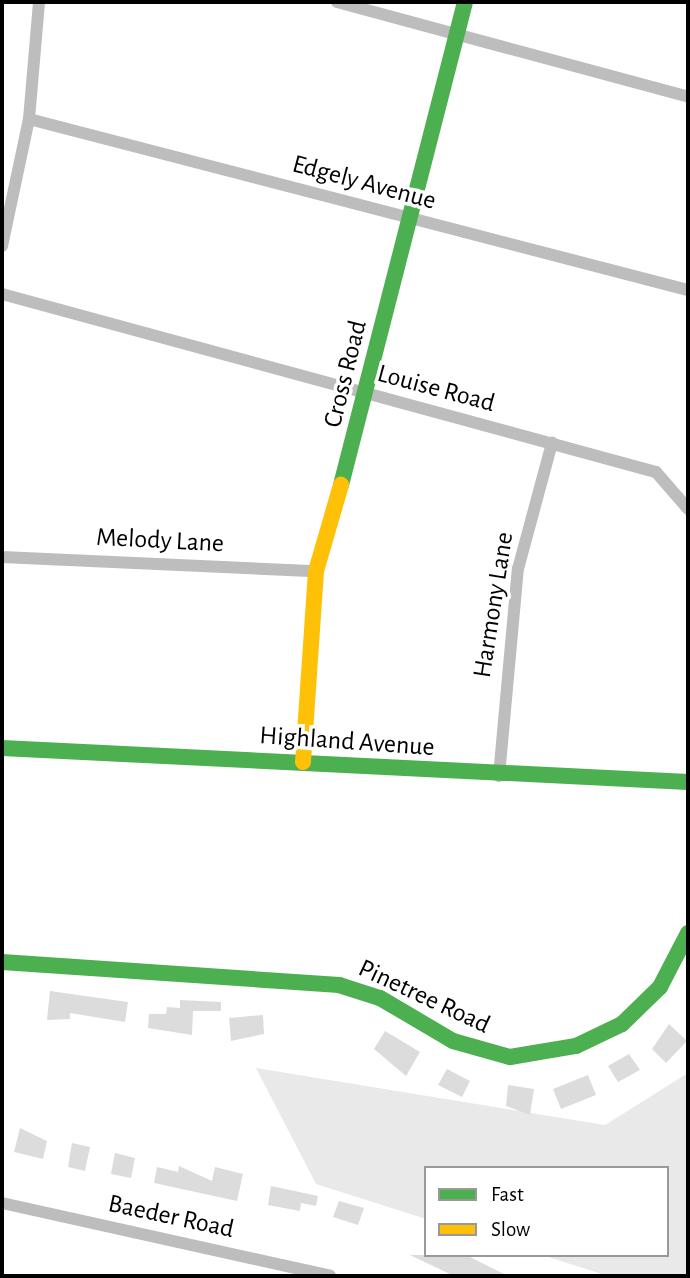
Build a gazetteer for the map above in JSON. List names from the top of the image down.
{
  "streets": {
    "street": [
      "Edgely Avenue",
      "Cross Road",
      "Louise Road",
      "Melody Lane",
      "Harmony Lane",
      "Highland Avenue",
      "Pinetree Road",
      "Baeder Road"
    ]
  },
  "crossings": [
    ["Edgely Avenue", "Cross Road"],
    ["Cross Road", "Louise Road"],
    ["Cross Road", "Melody Lane"],
    ["Cross Road", "Highland Avenue"],
    ["Louise Road", "Harmony Lane"],
    ["Harmony Lane", "Highland Avenue"]
  ],
  "legend": ["Fast", "Slow"]
}
